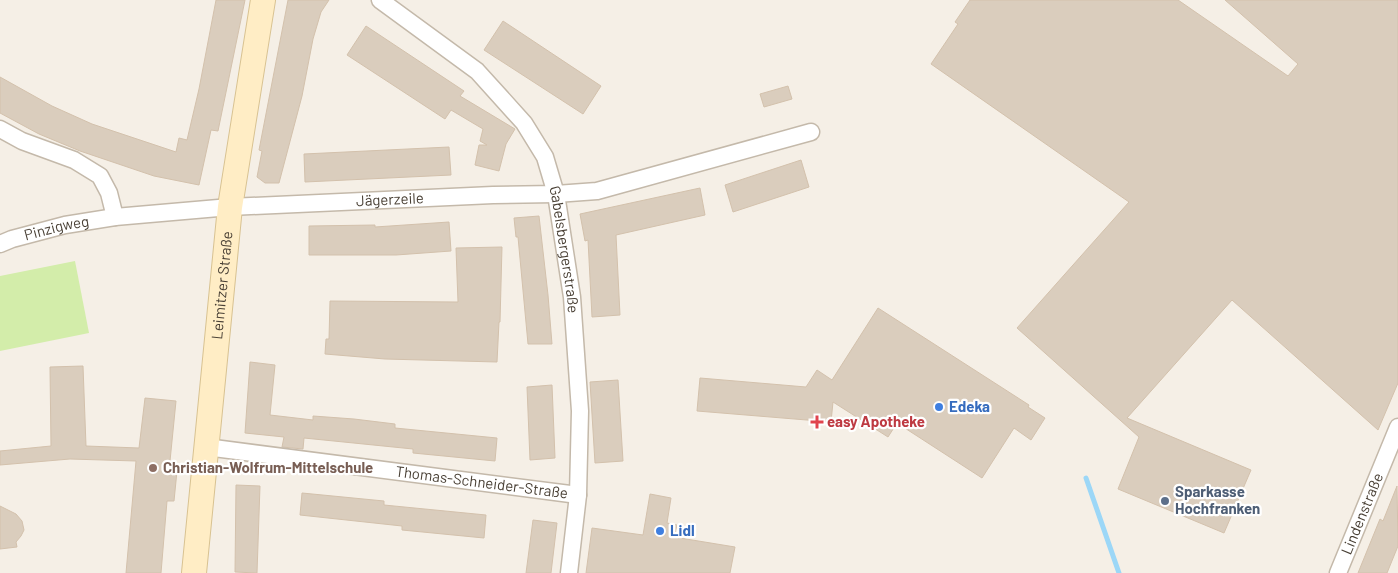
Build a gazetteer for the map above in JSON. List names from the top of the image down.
{
  "streets": {
    "street": [
      "Jägerzeile",
      "Pinzigweg",
      "Gabelsbergerstraße",
      "Leimitzer Straße",
      "Thomas-Schneider-Straße",
      "Lindenstraße"
    ]
  },
  "crossings": [
    ["Jägerzeile", "Pinzigweg"],
    ["Jägerzeile", "Gabelsbergerstraße"],
    ["Jägerzeile", "Leimitzer Straße"],
    ["Gabelsbergerstraße", "Thomas-Schneider-Straße"],
    ["Leimitzer Straße", "Thomas-Schneider-Straße"]
  ],
  "places": {
    "other": [
      "Edeka",
      "Christian-Wolfrum-Mittelschule",
      "Sparkasse Hochfranken",
      "Lidl"
    ],
    "health": ["easy Apotheke"]
  }
}
